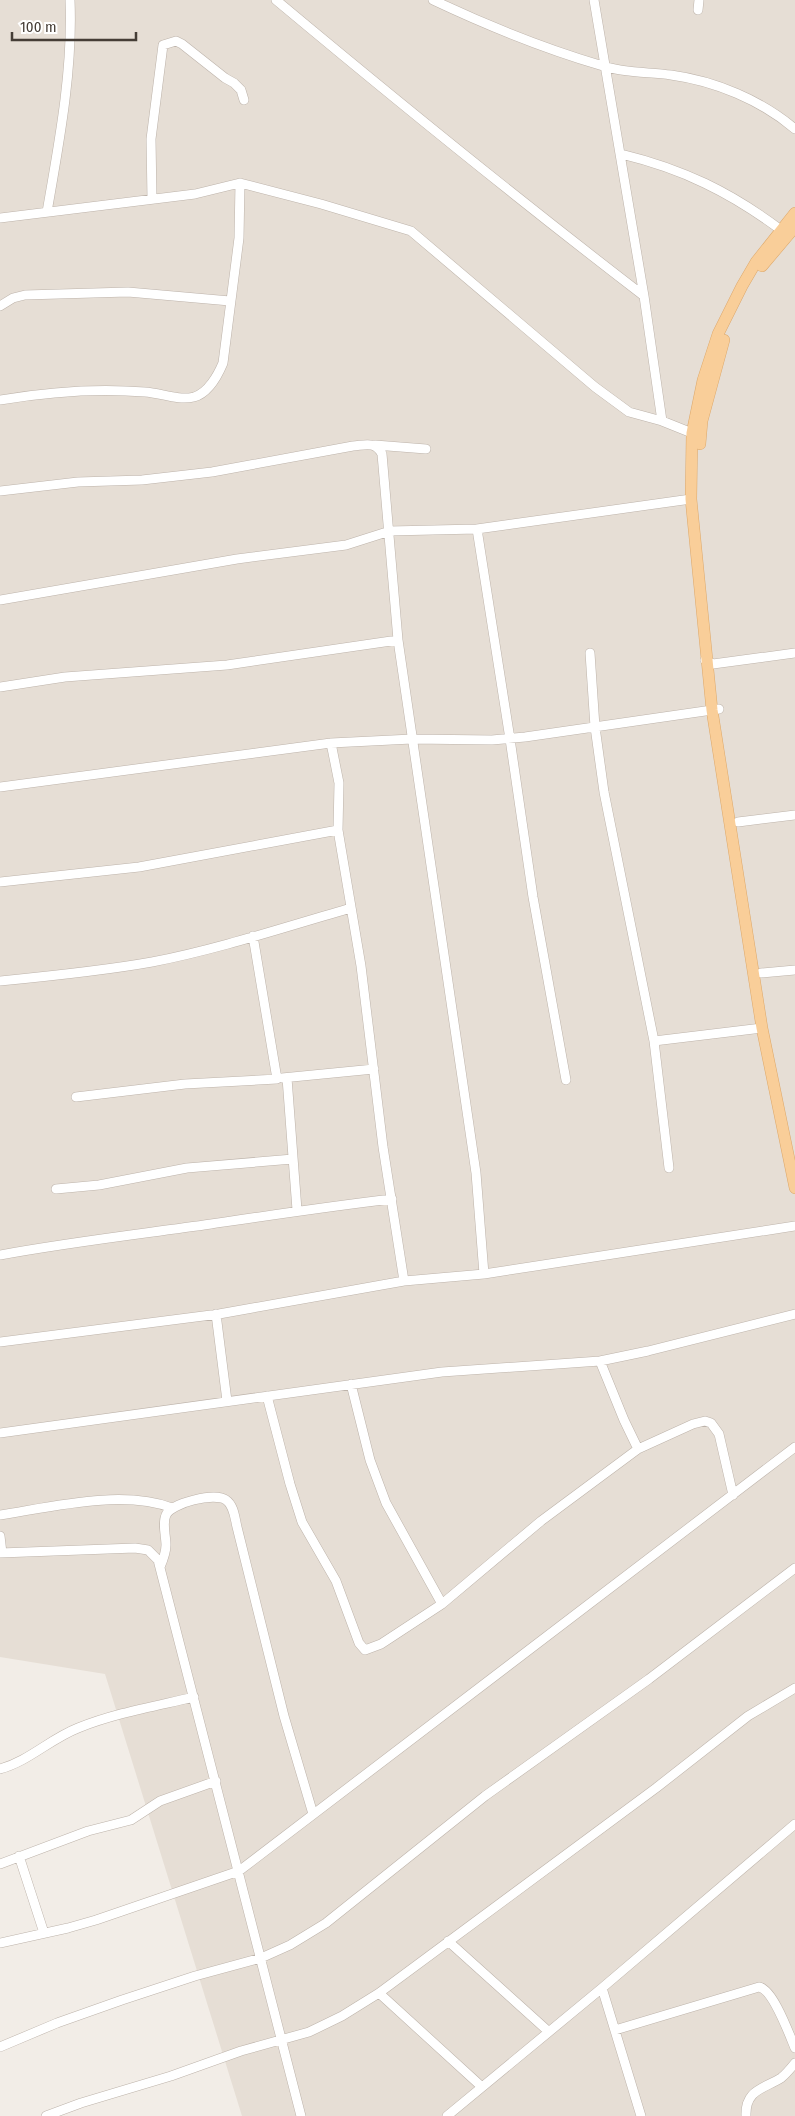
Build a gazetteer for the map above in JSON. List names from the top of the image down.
{
  "scale_bar": "100 m"
}
